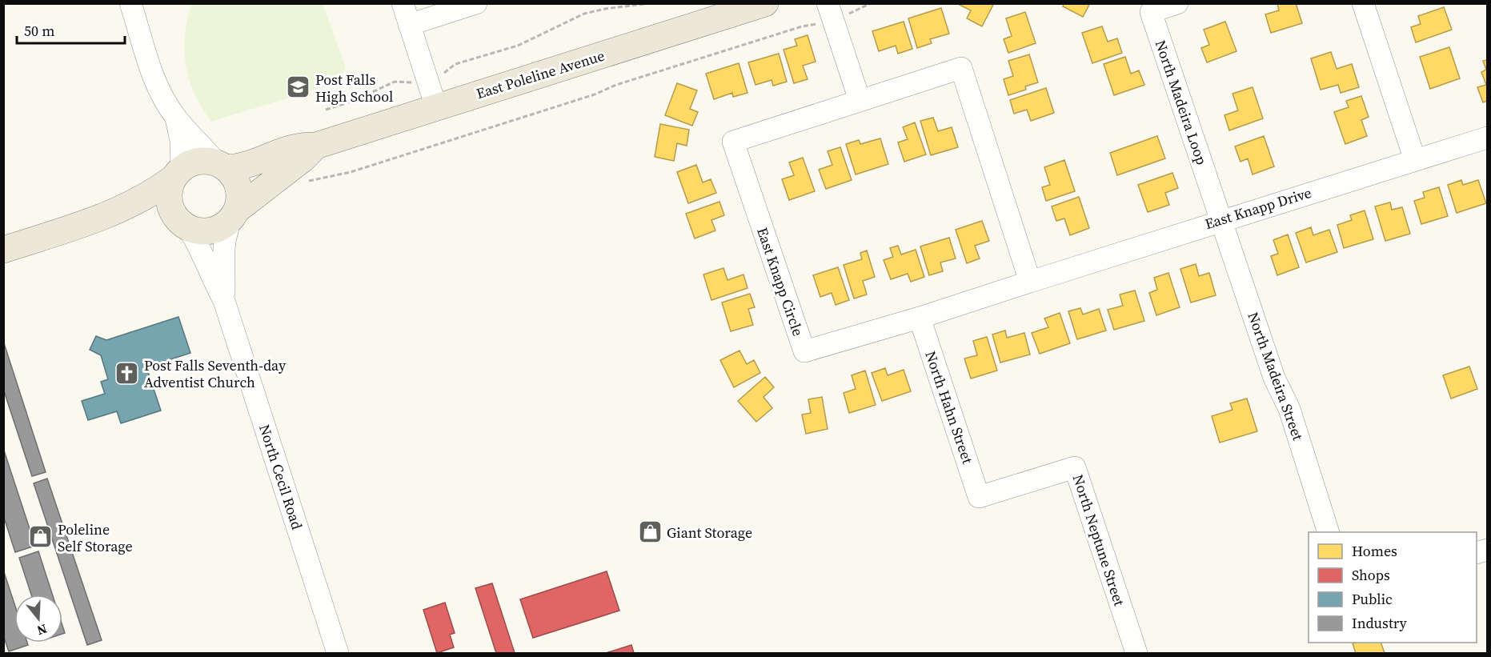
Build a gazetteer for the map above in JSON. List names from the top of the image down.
{
  "streets": {
    "main road": ["East Poleline Avenue"],
    "street": [
      "North Madeira Loop",
      "East Knapp Drive",
      "East Knapp Circle",
      "North Madeira Street",
      "North Hahn Street",
      "North Cecil Road",
      "North Neptune Street"
    ]
  },
  "crossings": [
    ["East Poleline Avenue", "North Cecil Road"],
    ["North Madeira Loop", "East Knapp Drive"],
    ["North Madeira Loop", "North Madeira Street"],
    ["East Knapp Drive", "East Knapp Circle"],
    ["East Knapp Drive", "North Madeira Street"],
    ["East Knapp Circle", "North Hahn Street"],
    ["North Hahn Street", "North Neptune Street"]
  ],
  "places": {
    "school or university": ["Post Falls High School"],
    "church": ["Post Falls Seventh-day Adventist Church"],
    "shop": ["Giant Storage", "Poleline Self Storage"]
  },
  "legend": [
    "Homes",
    "Shops",
    "Public",
    "Industry"
  ],
  "scale_bar": "50 m",
  "north": "bottom"
}
